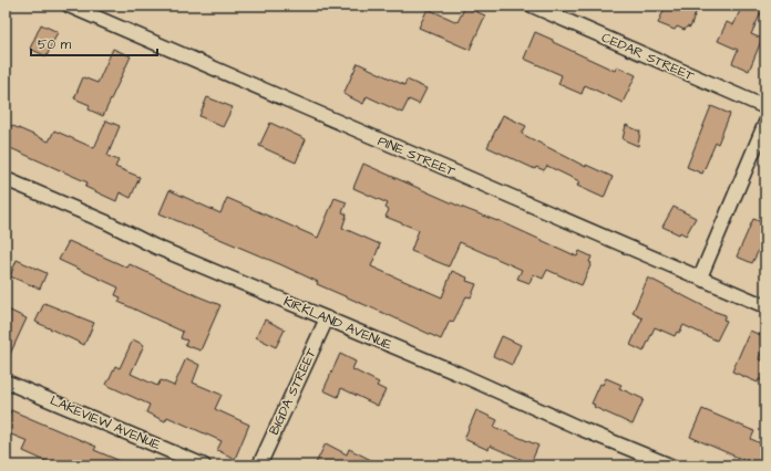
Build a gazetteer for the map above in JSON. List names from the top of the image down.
{
  "streets": {
    "street": [
      "CEDAR STREET",
      "PINE STREET",
      "KIRKLAND AVENUE",
      "BIGDA STREET",
      "LAKEVIEW AVENUE"
    ]
  },
  "crossings": [
    ["KIRKLAND AVENUE", "BIGDA STREET"]
  ],
  "scale_bar": "50 m"
}
